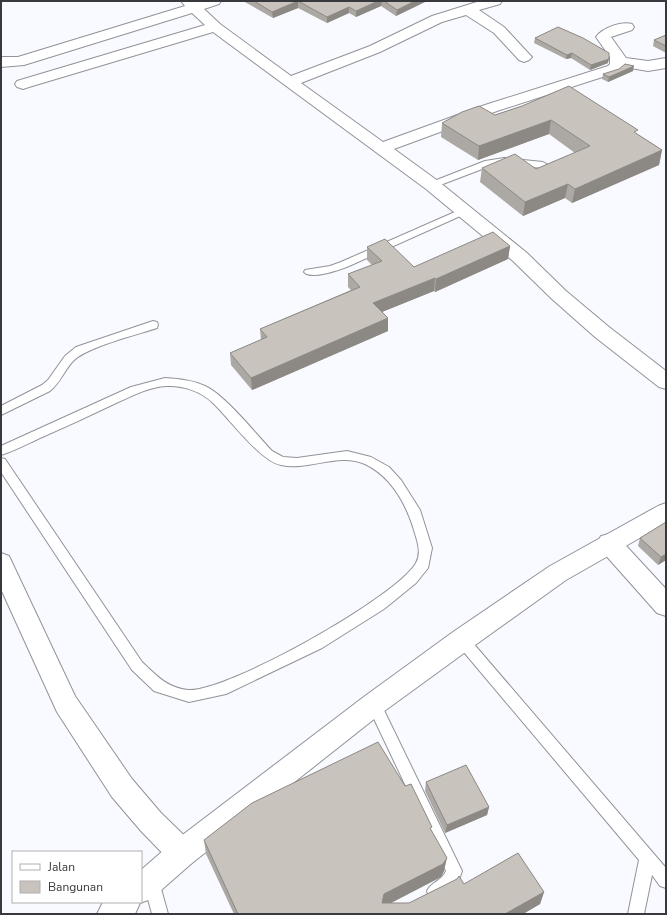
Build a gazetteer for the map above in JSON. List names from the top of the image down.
{
  "legend": ["Jalan", "Bangunan"]
}
